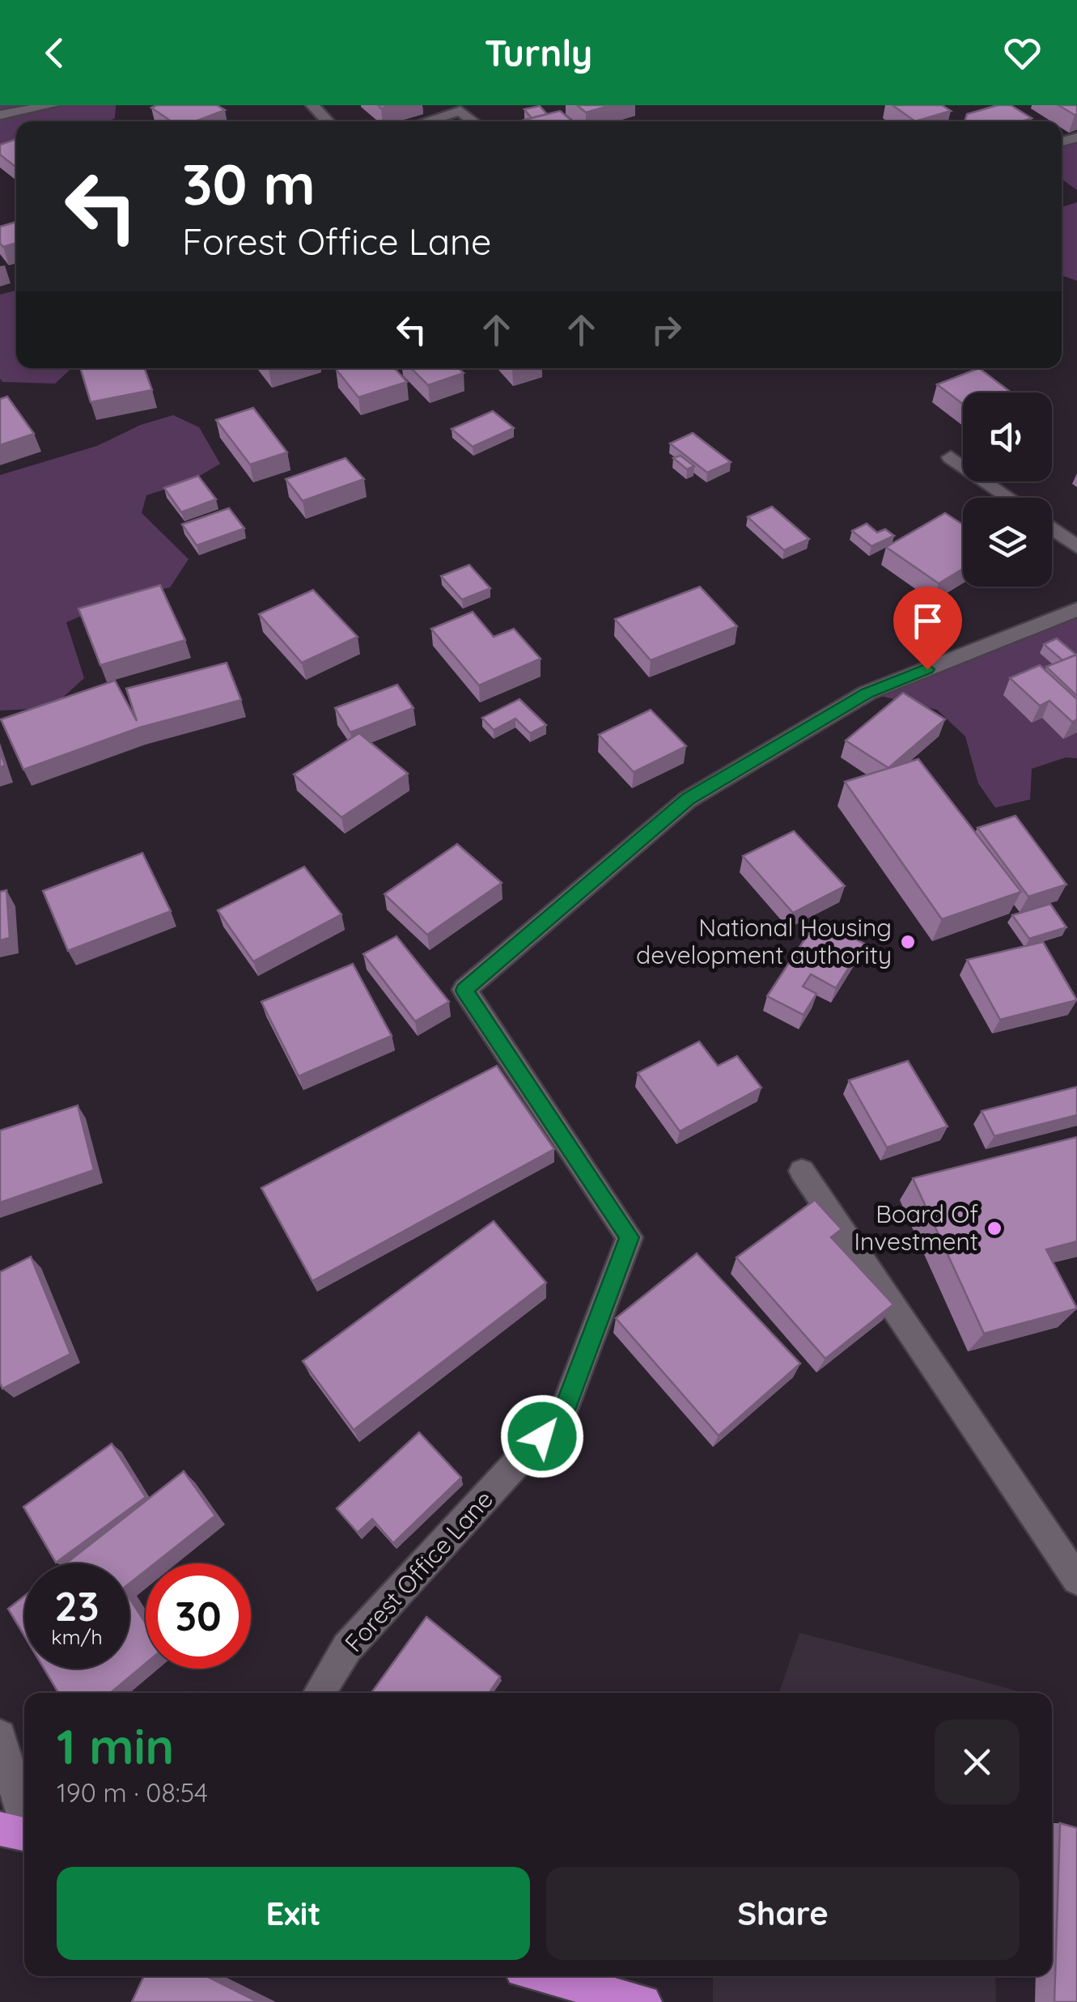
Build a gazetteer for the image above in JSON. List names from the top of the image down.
{
  "streets": {
    "street": ["Forest Office Lane"]
  },
  "places": ["National Housing development authority", "Board Of Investment"],
  "page": {
    "header": "Turnly",
    "turn": ["30 m", "Forest Office Lane"],
    "speed": "23 km/h",
    "limit": "30",
    "heading": ["1 min", "190 m · 08:54"],
    "buttons": ["Exit", "Share"]
  }
}
